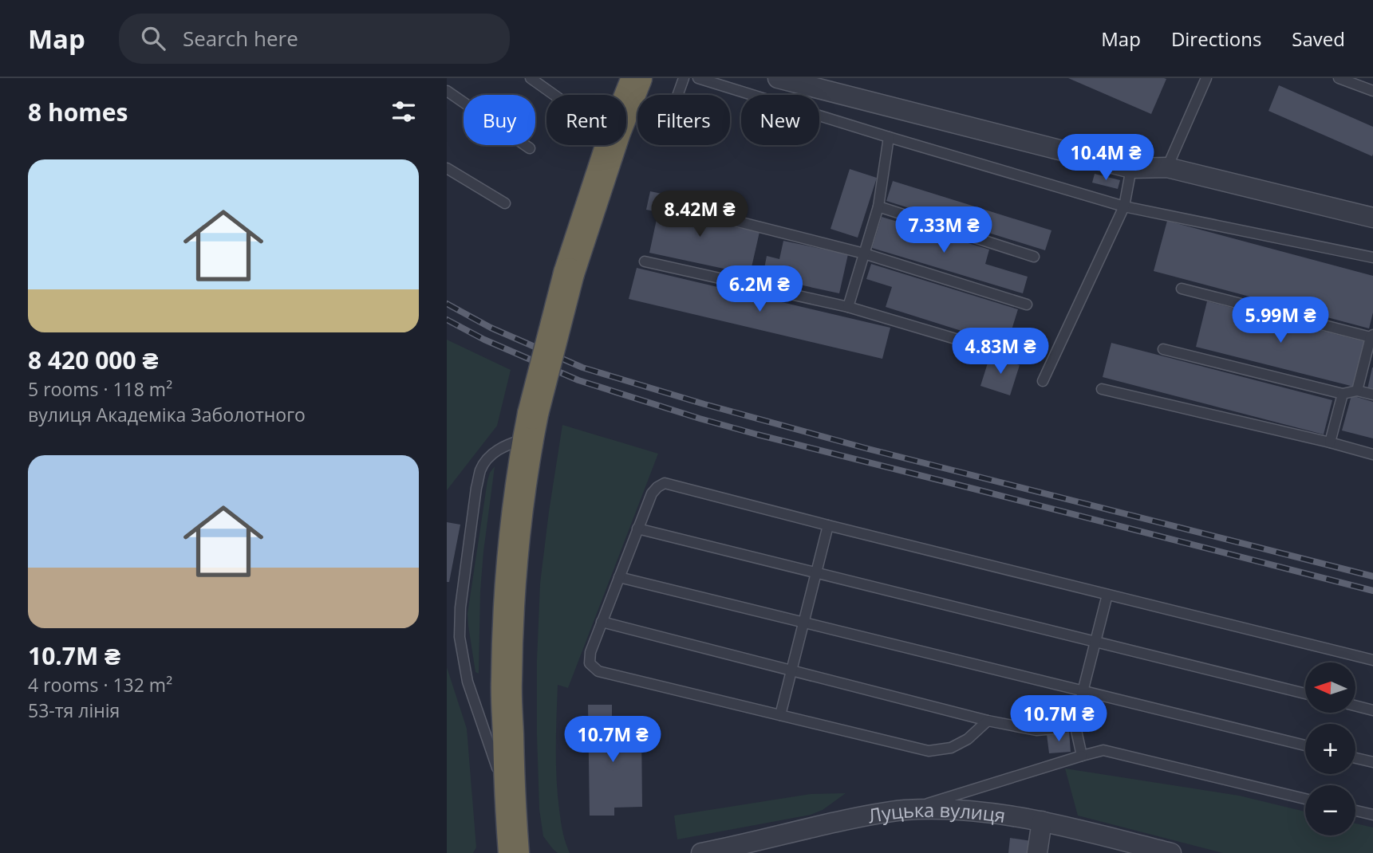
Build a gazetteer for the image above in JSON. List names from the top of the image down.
{
  "streets": {
    "street": ["Луцька вулиця"]
  },
  "north": "left",
  "page": {
    "header": "Map",
    "search": "Search here",
    "nav": ["Map", "Directions", "Saved"],
    "heading": "8 homes",
    "chip": [
      "Buy",
      "Rent",
      "Filters",
      "New"
    ],
    "price": [
      "10.4M ₴",
      "8.42M ₴",
      "7.33M ₴",
      "6.2M ₴",
      "5.99M ₴",
      "4.83M ₴",
      "10.7M ₴",
      "10.7M ₴"
    ],
    "list": [
      {
        "name": "8 420 000 ₴",
        "note": "5 rooms · 118 m² · вулиця Академіка Заболотного"
      },
      {
        "name": "10.7M ₴",
        "note": "4 rooms · 132 m² · 53-тя лінія"
      }
    ],
    "map_buttons": ["+", "−"]
  }
}
